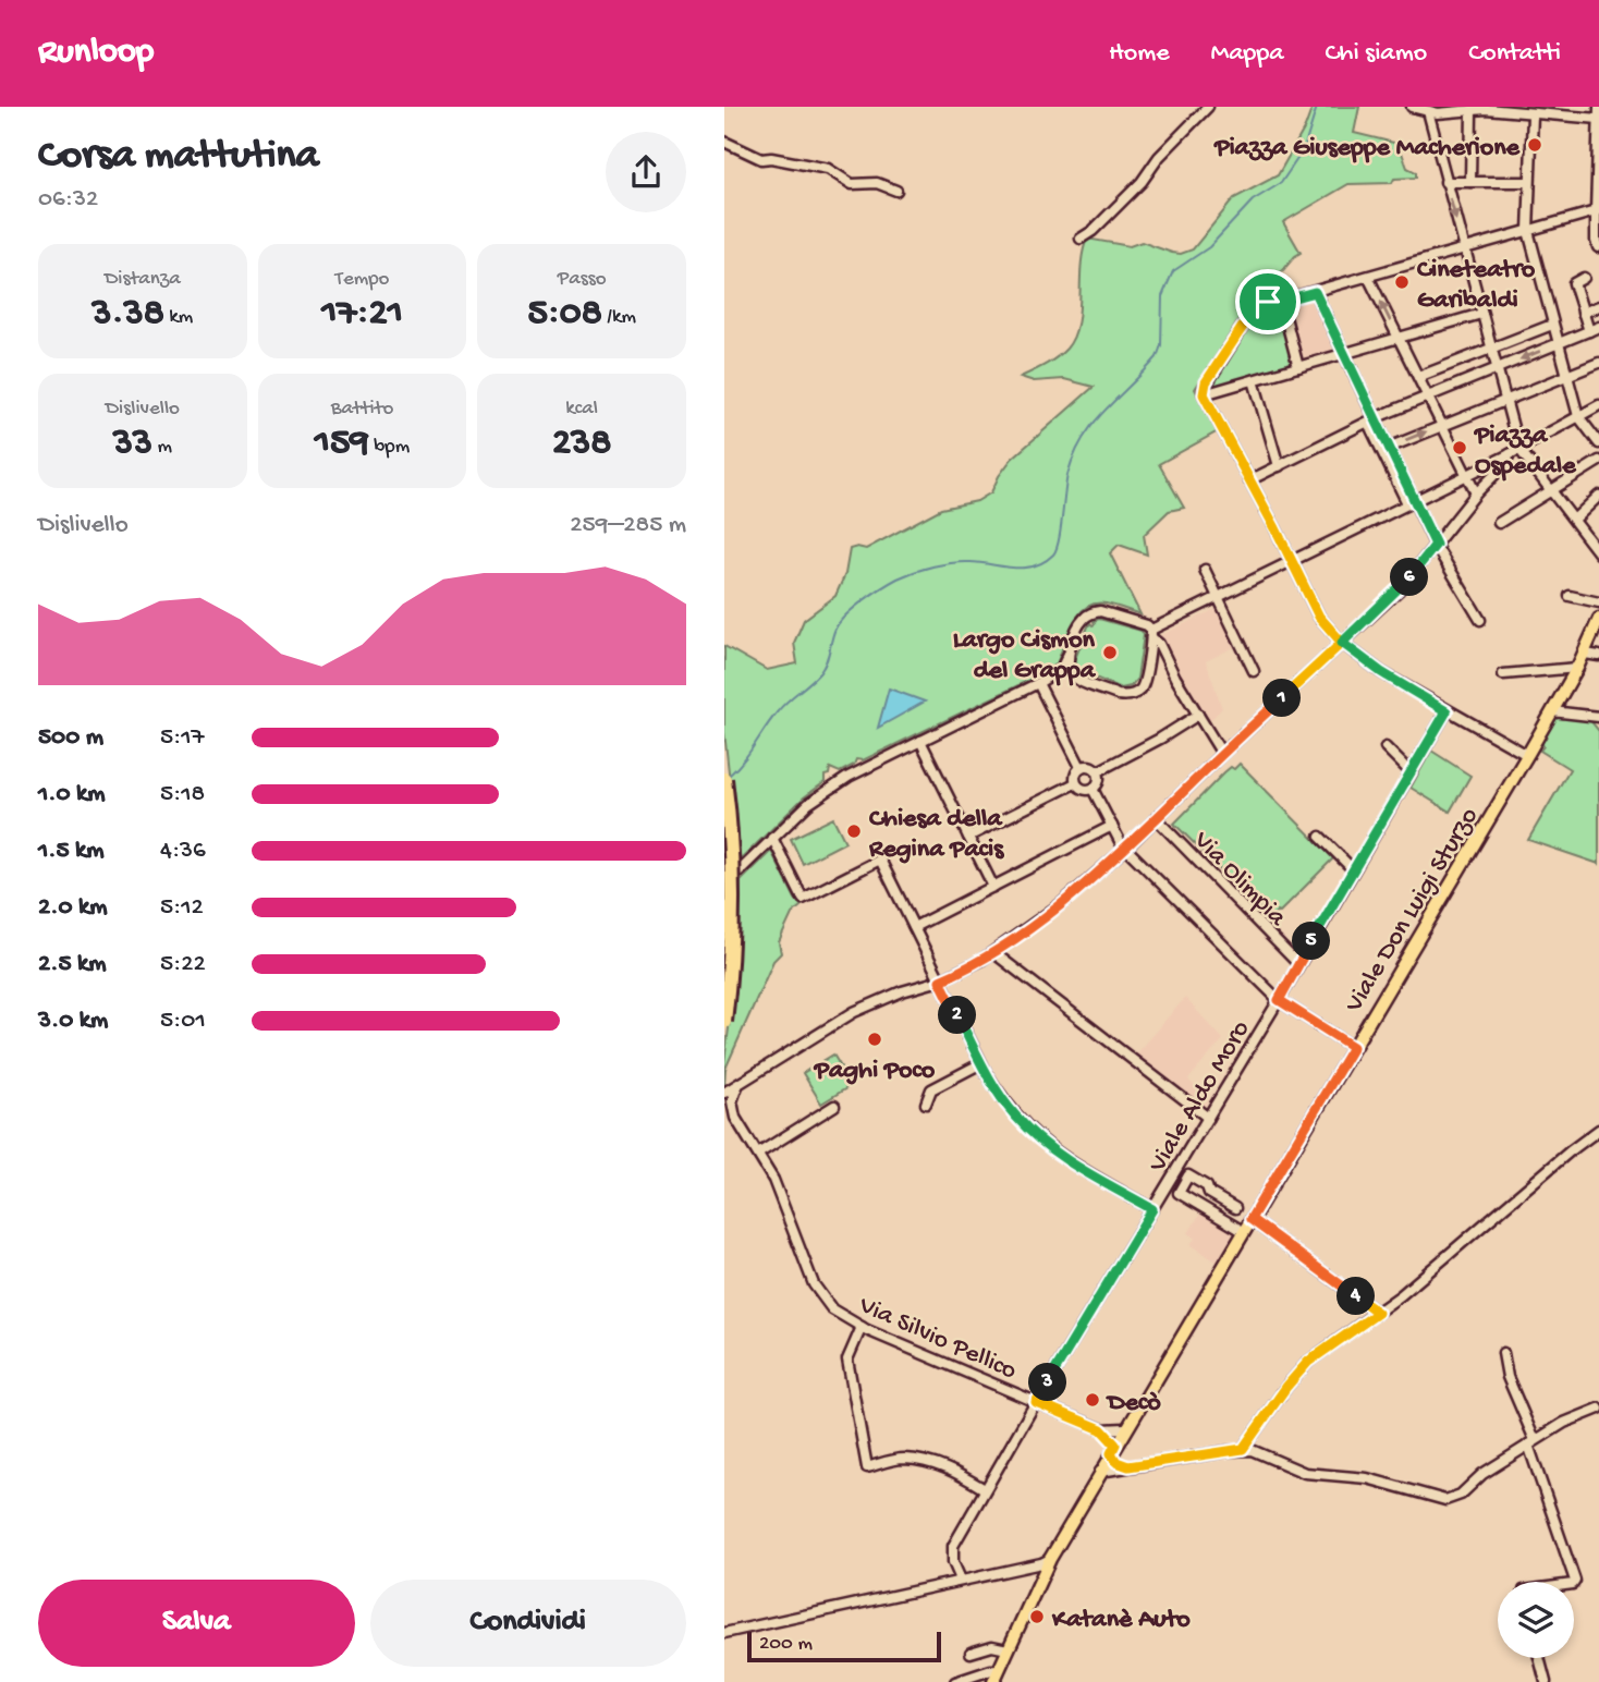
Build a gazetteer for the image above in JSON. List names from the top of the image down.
{
  "streets": {
    "main road": ["Viale Don Luigi Sturzo"],
    "street": ["Via Olimpia", "Viale Aldo Moro", "Via Silvio Pellico"]
  },
  "crossings": [
    ["Via Olimpia", "Viale Aldo Moro"],
    ["Viale Aldo Moro", "Via Silvio Pellico"]
  ],
  "places": [
    "Piazza Giuseppe Macherione",
    "Cineteatro Garibaldi",
    "Piazza Ospedale",
    "Largo Cismon del Grappa",
    "Chiesa della Regina Pacis",
    "Paghi Poco",
    "Decò",
    "Katanè Auto"
  ],
  "scale_bar": "200 m",
  "page": {
    "header": "Runloop",
    "nav": [
      "Home",
      "Mappa",
      "Chi siamo",
      "Contatti"
    ],
    "heading": ["Corsa mattutina", "06:32"],
    "stats": [
      ["Distanza", "3.38 km"],
      ["Tempo", "17:21"],
      ["Passo", "5:08 /km"],
      ["Dislivello", "33 m"],
      ["Battito", "159 bpm"],
      ["kcal", "238"]
    ],
    "chart": ["Dislivello", "259–285 m"],
    "pins": [
      "6",
      "1",
      "5",
      "2",
      "4",
      "3"
    ],
    "list": [
      {
        "name": "500 m",
        "note": "5:17"
      },
      {
        "name": "1.0 km",
        "note": "5:18"
      },
      {
        "name": "1.5 km",
        "note": "4:36"
      },
      {
        "name": "2.0 km",
        "note": "5:12"
      },
      {
        "name": "2.5 km",
        "note": "5:22"
      },
      {
        "name": "3.0 km",
        "note": "5:01"
      }
    ],
    "buttons": ["Salva", "Condividi"],
    "scale": "200 m"
  }
}
